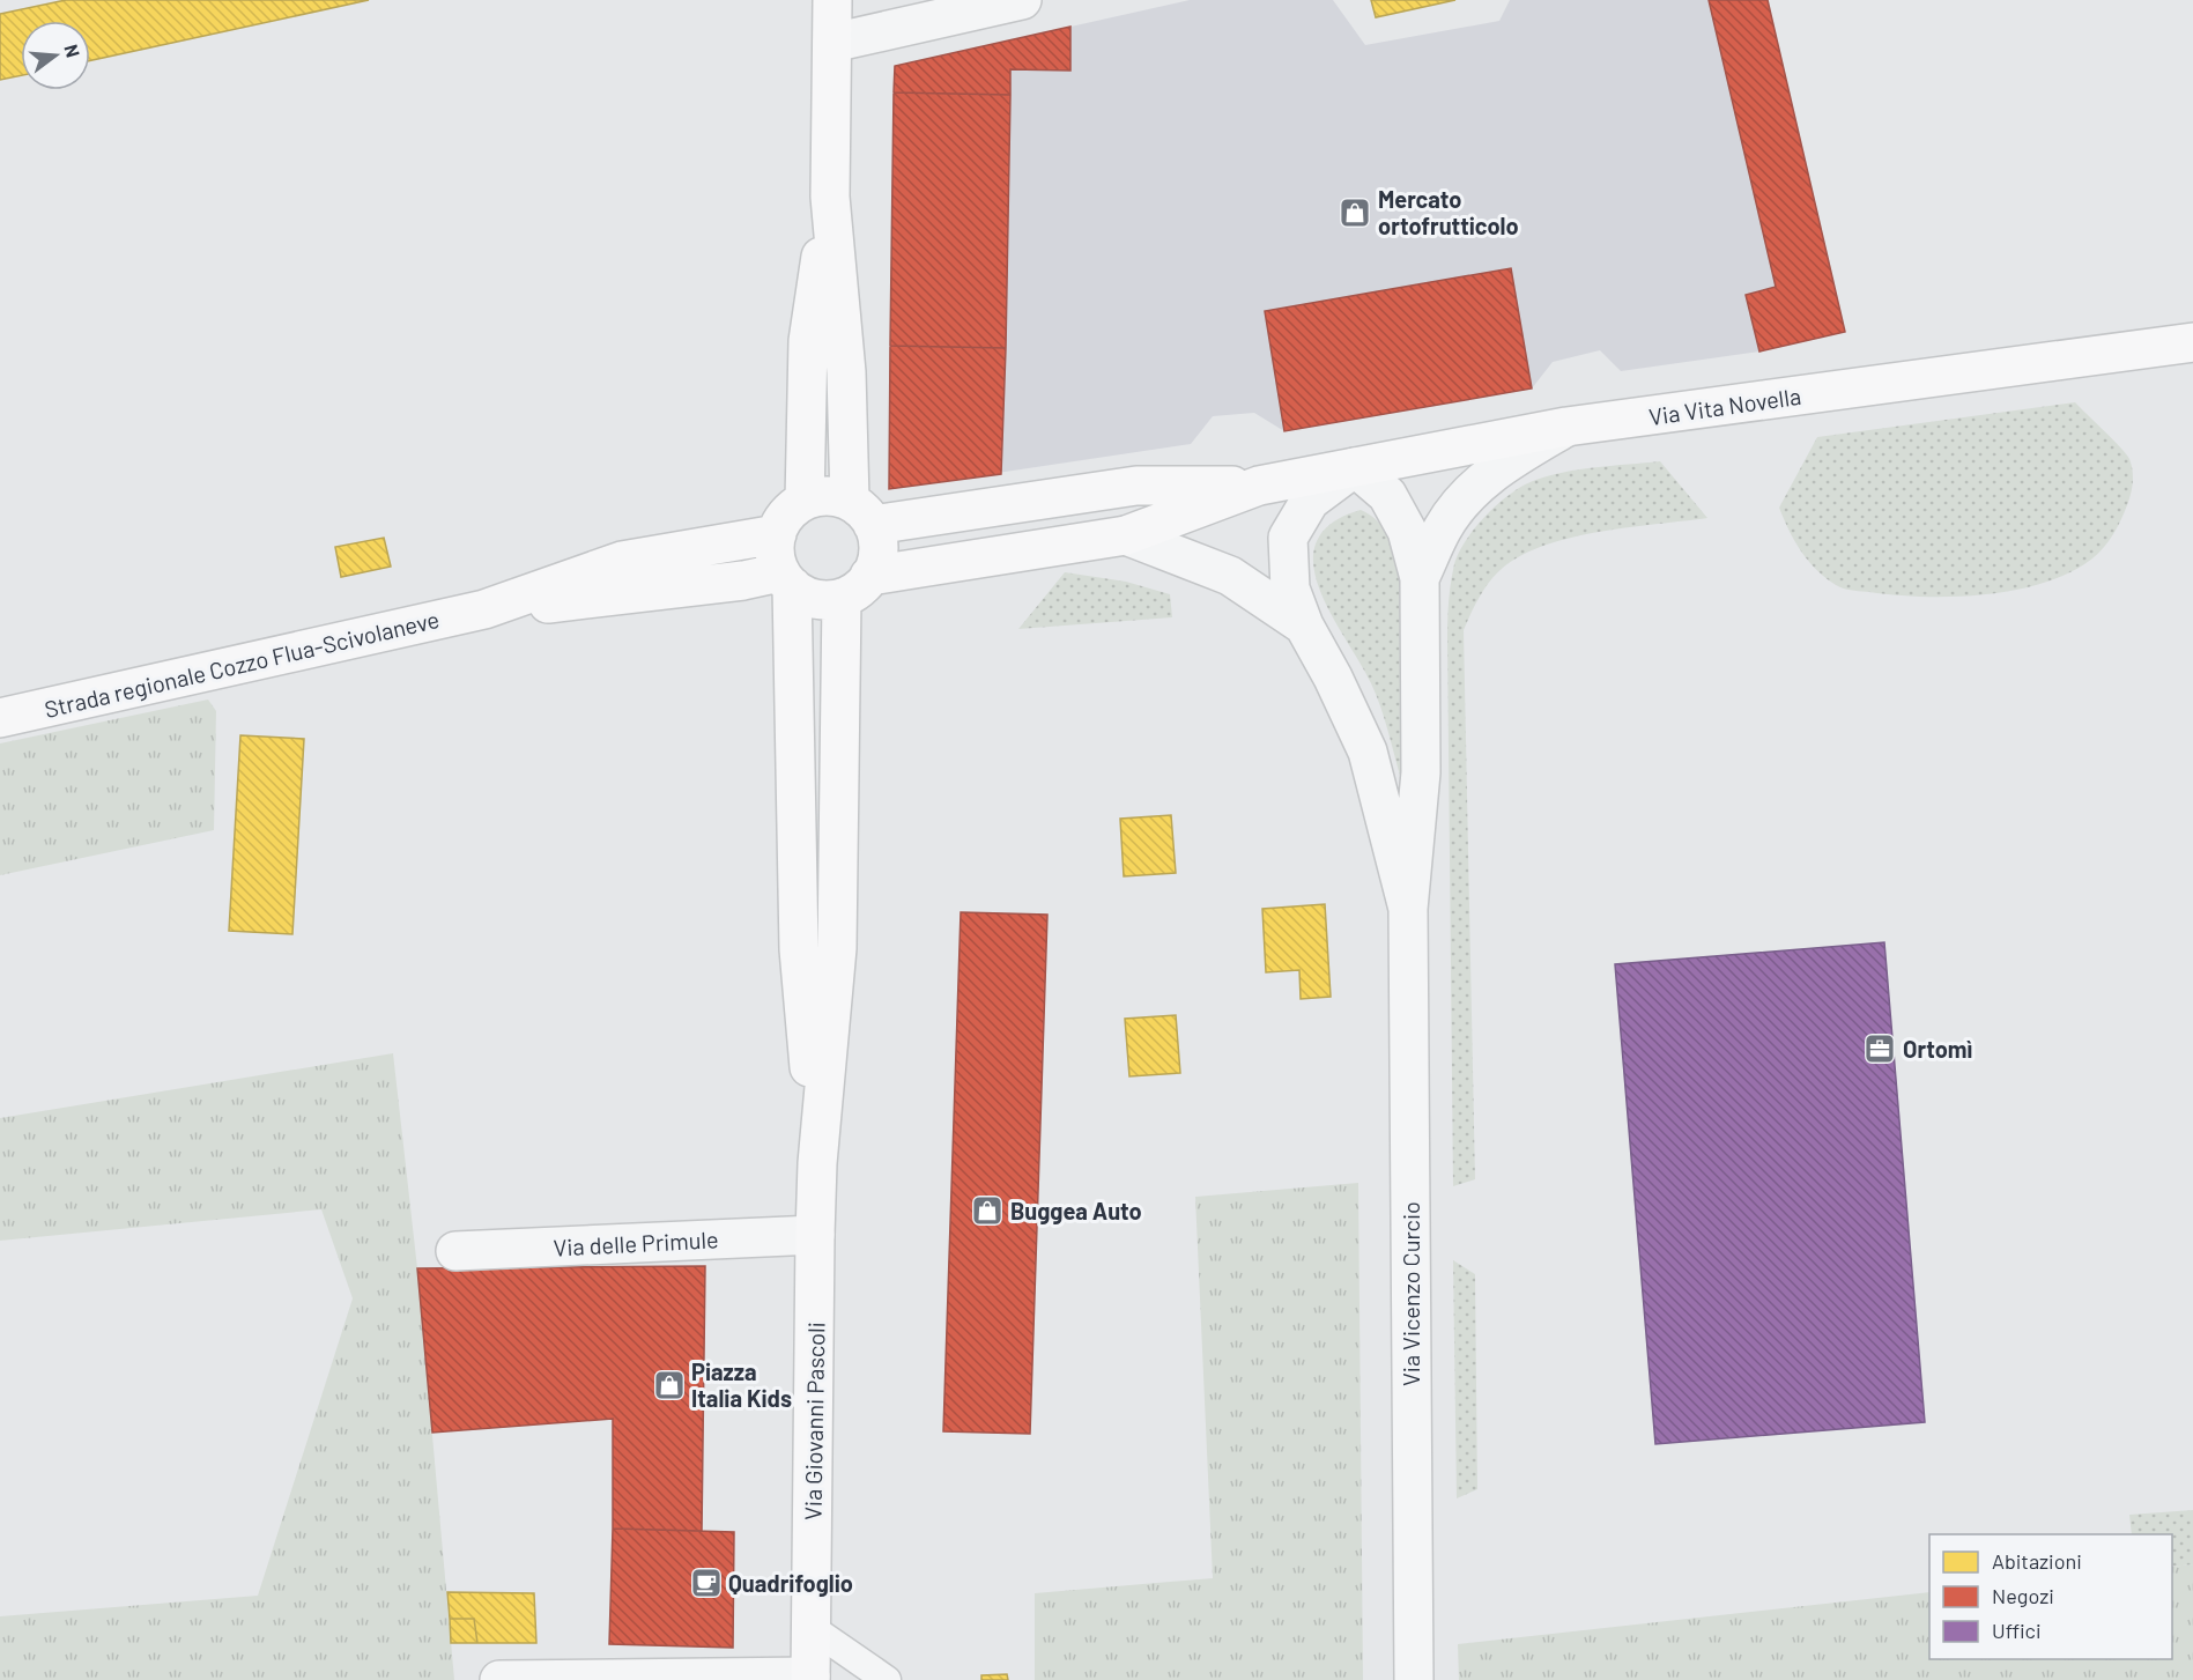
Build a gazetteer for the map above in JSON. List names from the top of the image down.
{
  "streets": {
    "main road": ["Via Vita Novella", "Strada regionale Cozzo Flua-Scivolaneve", "Via Giovanni Pascoli"],
    "street": ["Via delle Primule", "Via Vicenzo Curcio"]
  },
  "crossings": [
    ["Via delle Primule", "Via Giovanni Pascoli"]
  ],
  "places": {
    "shop": ["Mercato ortofrutticolo", "Buggea Auto", "Piazza Italia Kids"],
    "office": ["Ortomì"],
    "cafe": ["Quadrifoglio"]
  },
  "legend": ["Abitazioni", "Negozi", "Uffici"],
  "north": "right"
}
